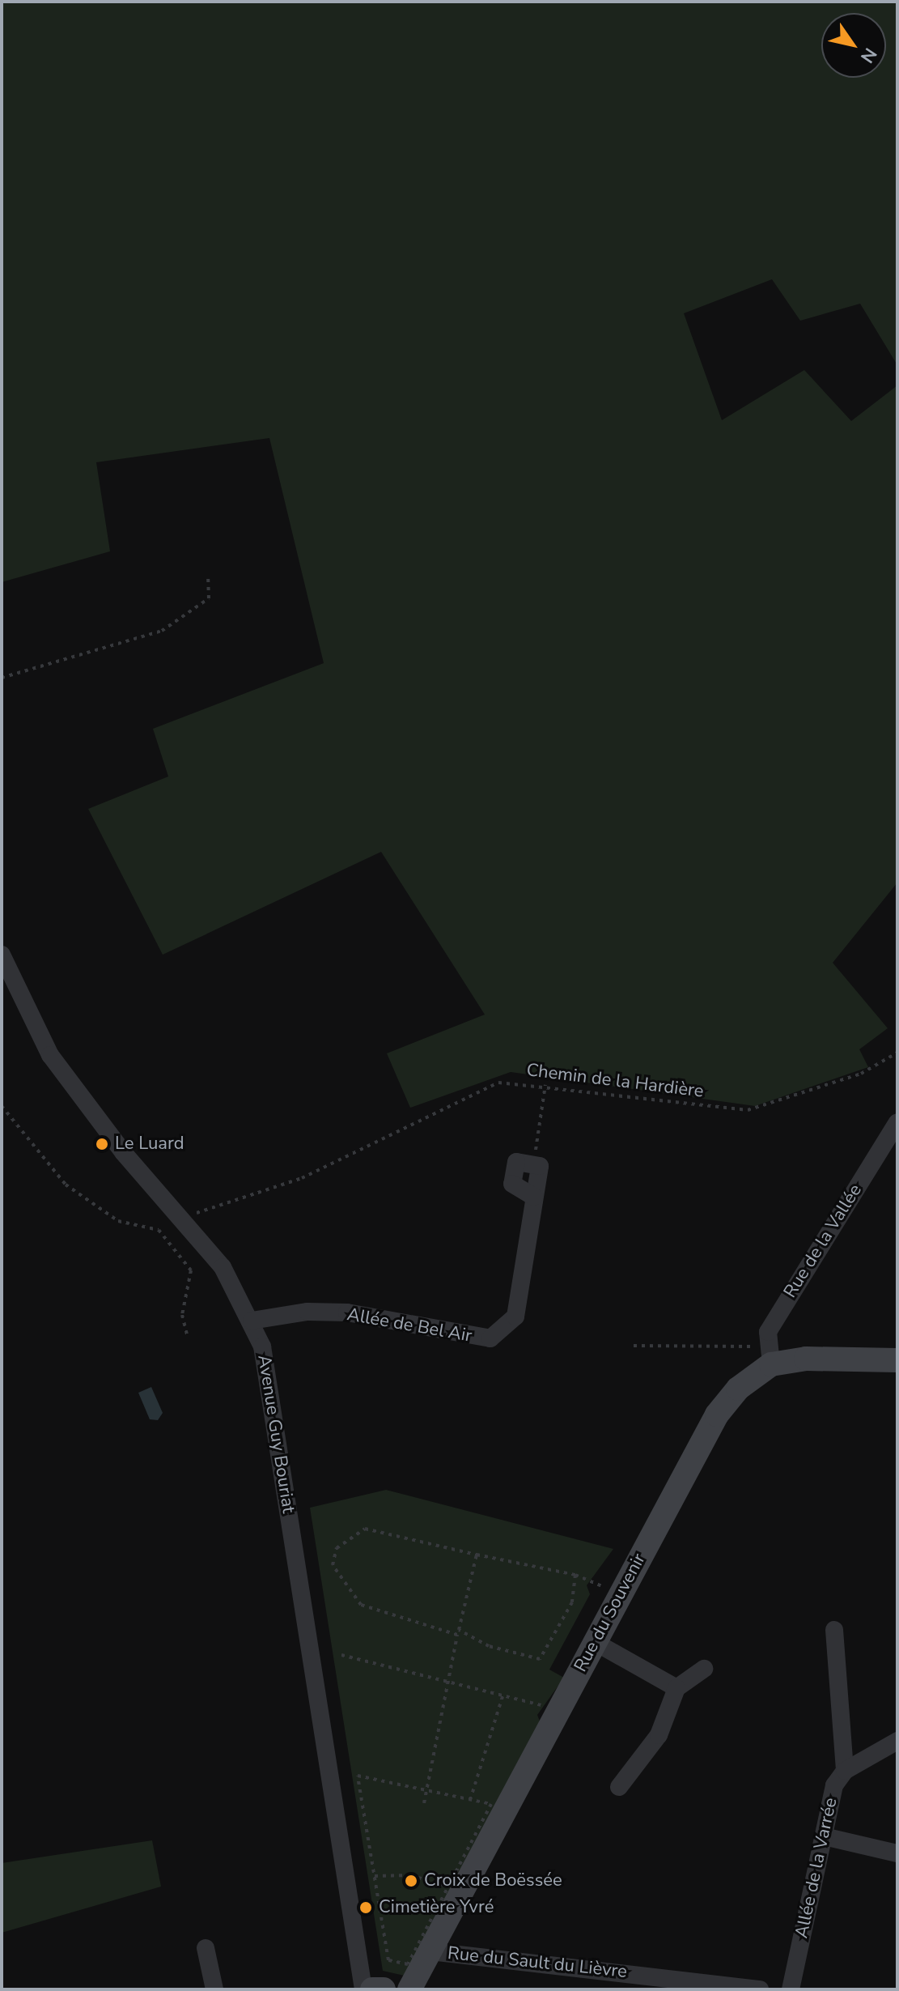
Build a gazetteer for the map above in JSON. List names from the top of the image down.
{
  "streets": {
    "street": [
      "Rue de la Vallée",
      "Allée de Bel Air",
      "Avenue Guy Bouriat",
      "Rue du Souvenir",
      "Allée de la Varrée",
      "Rue du Sault du Lièvre"
    ],
    "path": ["Chemin de la Hardière"]
  },
  "crossings": [
    ["Rue de la Vallée", "Rue du Souvenir"],
    ["Allée de Bel Air", "Avenue Guy Bouriat"],
    ["Rue du Souvenir", "Rue du Sault du Lièvre"]
  ],
  "places": ["Le Luard", "Croix de Boëssée", "Cimetière Yvré"],
  "north": "bottom right"
}
